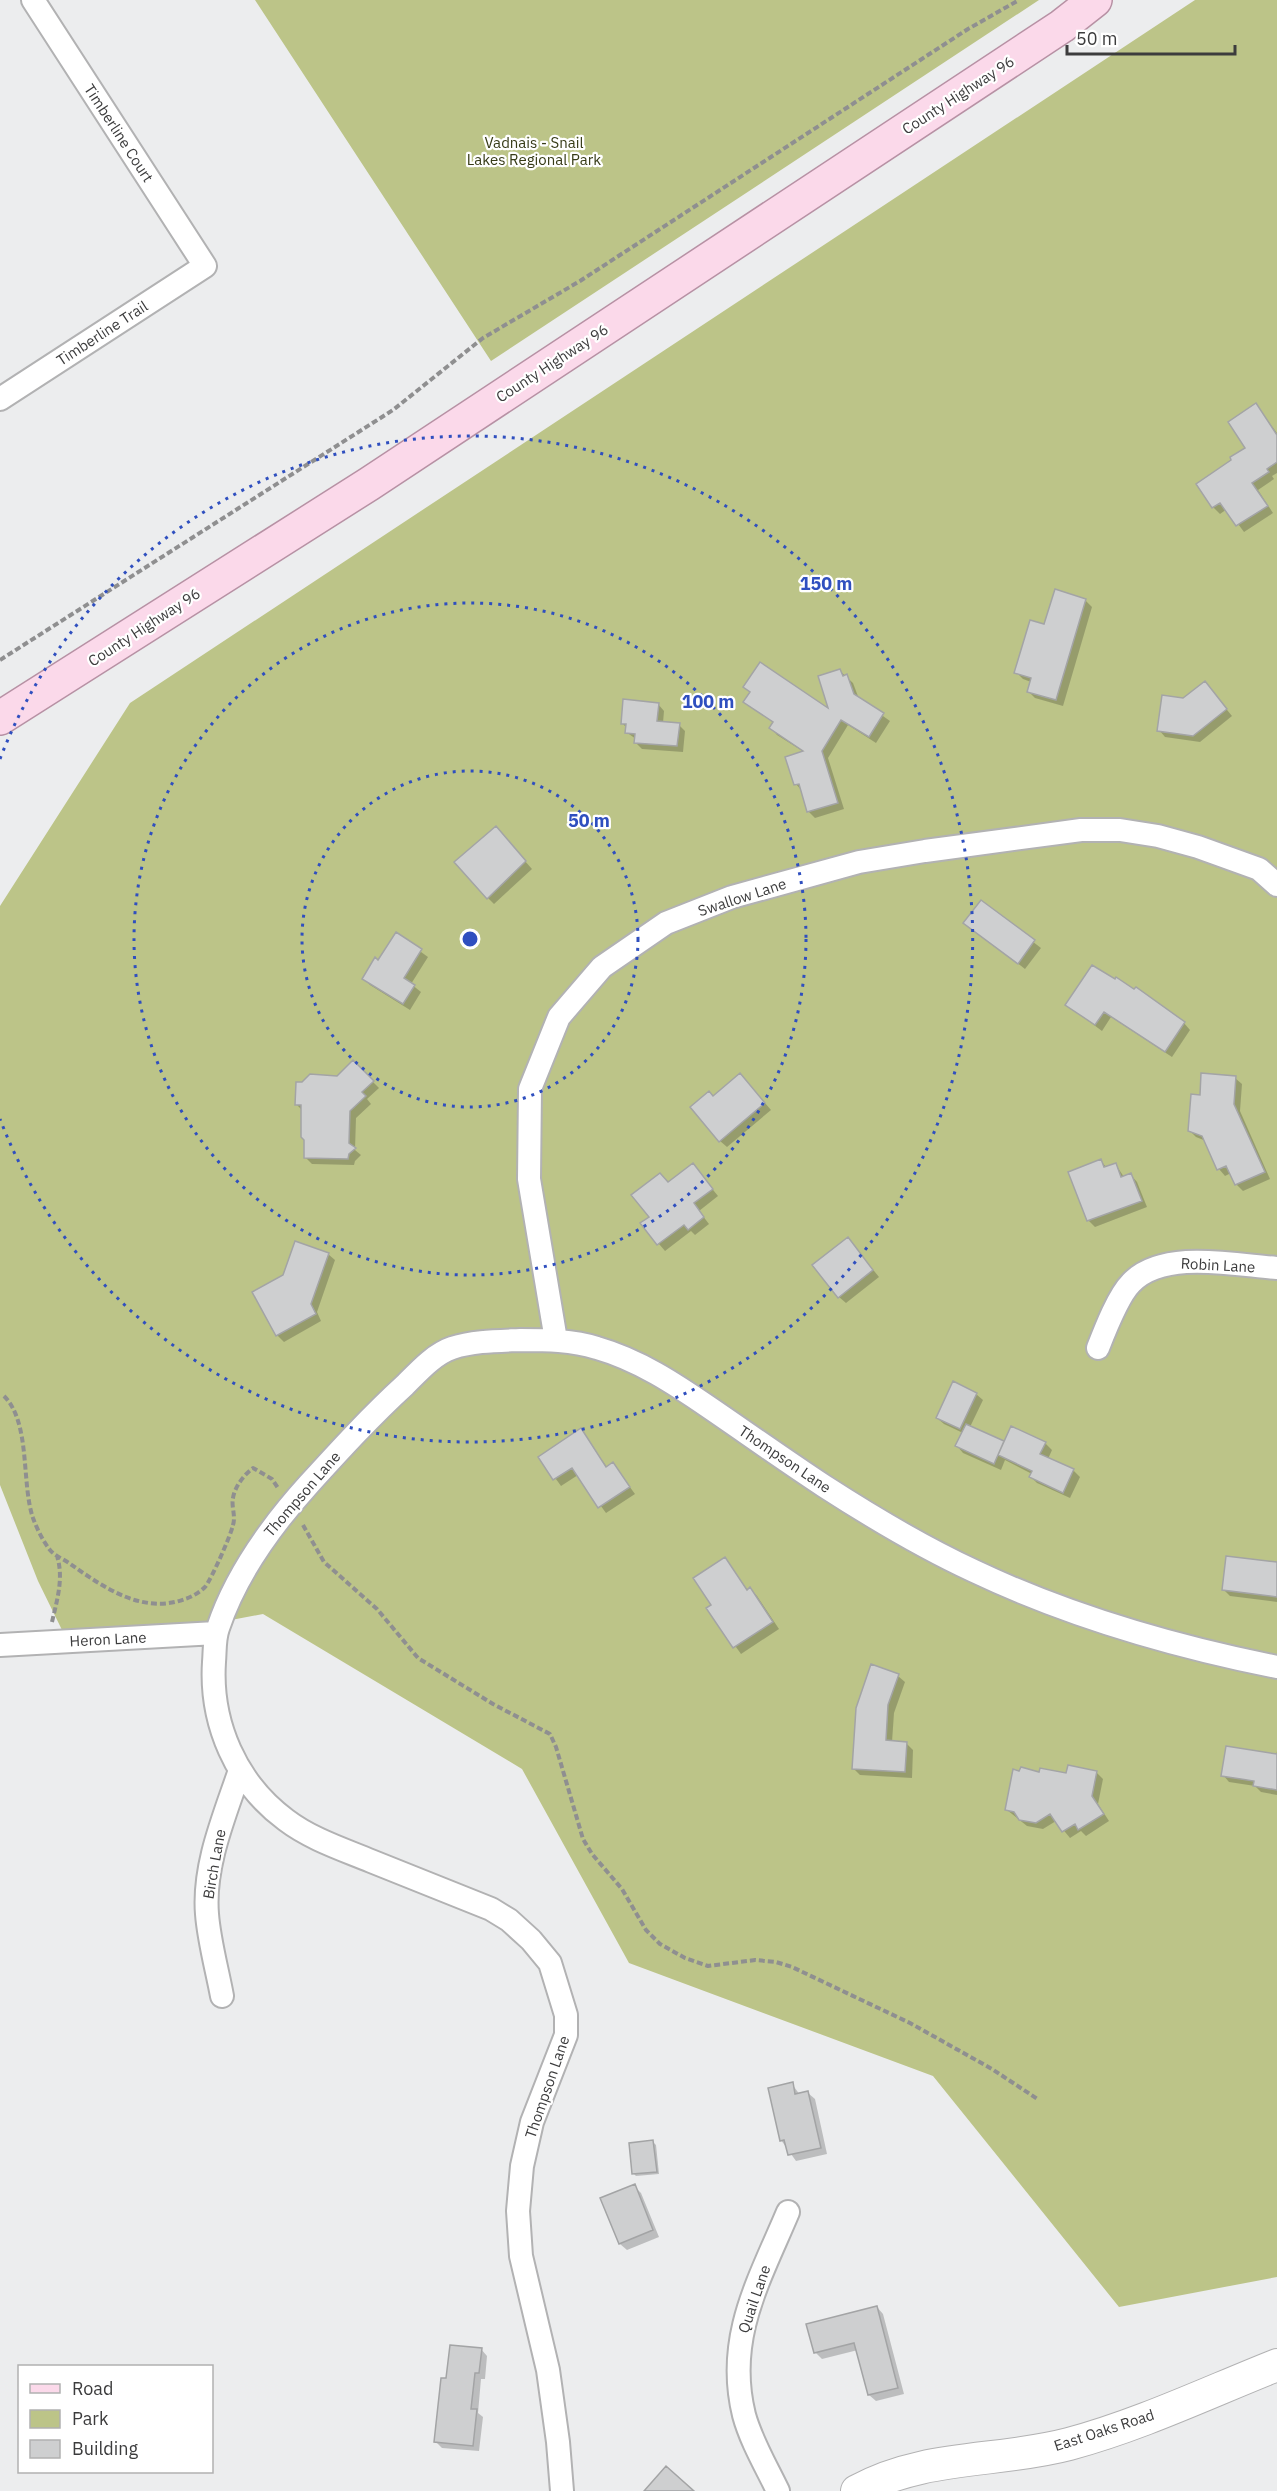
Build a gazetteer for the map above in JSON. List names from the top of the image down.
{
  "streets": {
    "main road": ["County Highway 96"],
    "street": [
      "Timberline Court",
      "Timberline Trail",
      "Swallow Lane",
      "Robin Lane",
      "Thompson Lane",
      "Heron Lane",
      "Birch Lane",
      "Quail Lane",
      "East Oaks Road"
    ]
  },
  "crossings": [
    ["Timberline Court", "Timberline Trail"],
    ["Swallow Lane", "Thompson Lane"],
    ["Thompson Lane", "Heron Lane"],
    ["Thompson Lane", "Birch Lane"]
  ],
  "parks": ["Vadnais - Snail Lakes Regional Park"],
  "legend": ["Road", "Park", "Building"],
  "scale_bar": "50 m",
  "rings": ["150 m", "100 m", "50 m"]
}
